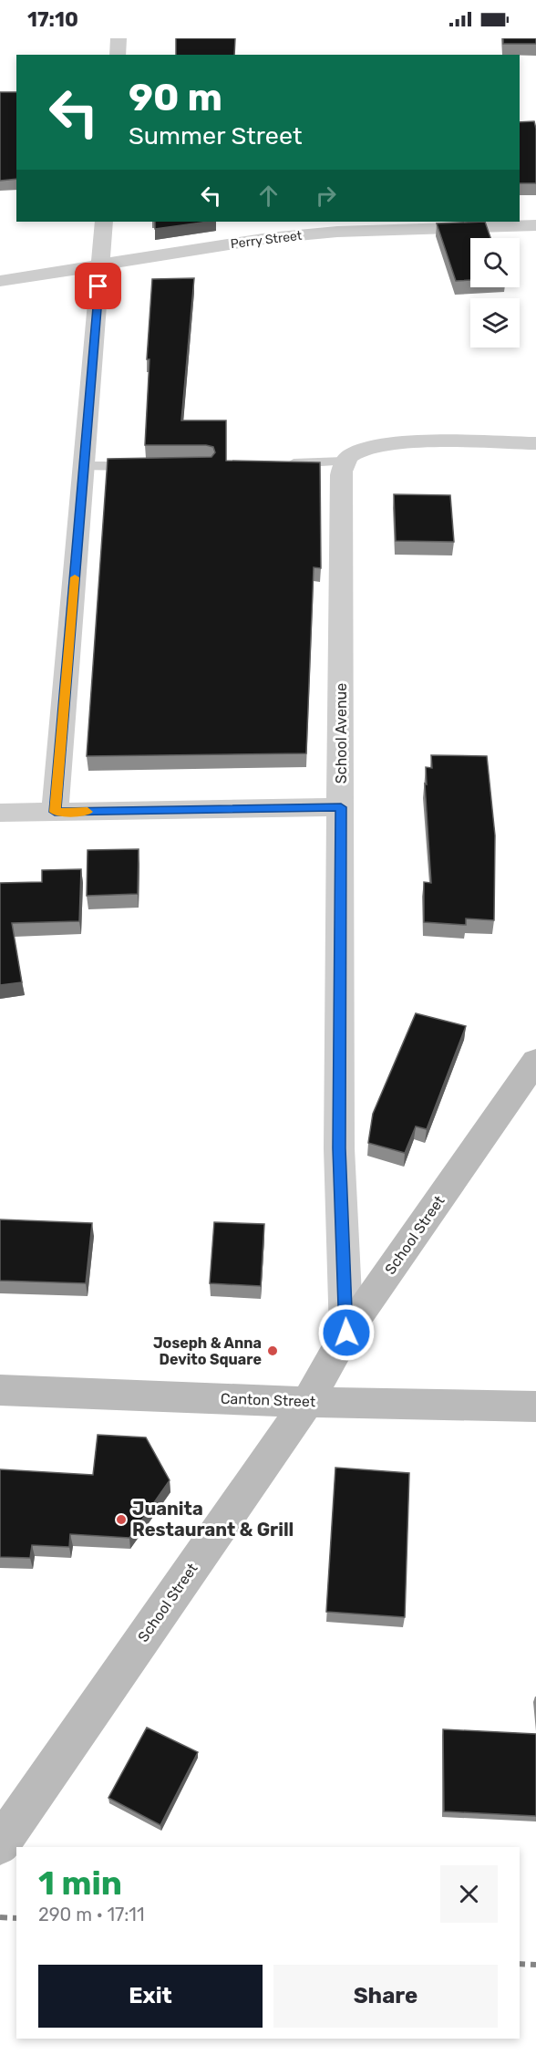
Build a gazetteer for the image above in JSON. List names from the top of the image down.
{
  "streets": {
    "street": [
      "Perry Street",
      "School Avenue",
      "School Street",
      "Canton Street"
    ]
  },
  "crossings": [
    ["School Avenue", "School Street"],
    ["School Street", "Canton Street"]
  ],
  "places": ["Joseph & Anna Devito Square", "Juanita Restaurant & Grill"],
  "page": {
    "status": "17:10",
    "turn": ["90 m", "Summer Street"],
    "heading": ["1 min", "290 m · 17:11"],
    "buttons": ["Exit", "Share"]
  }
}
